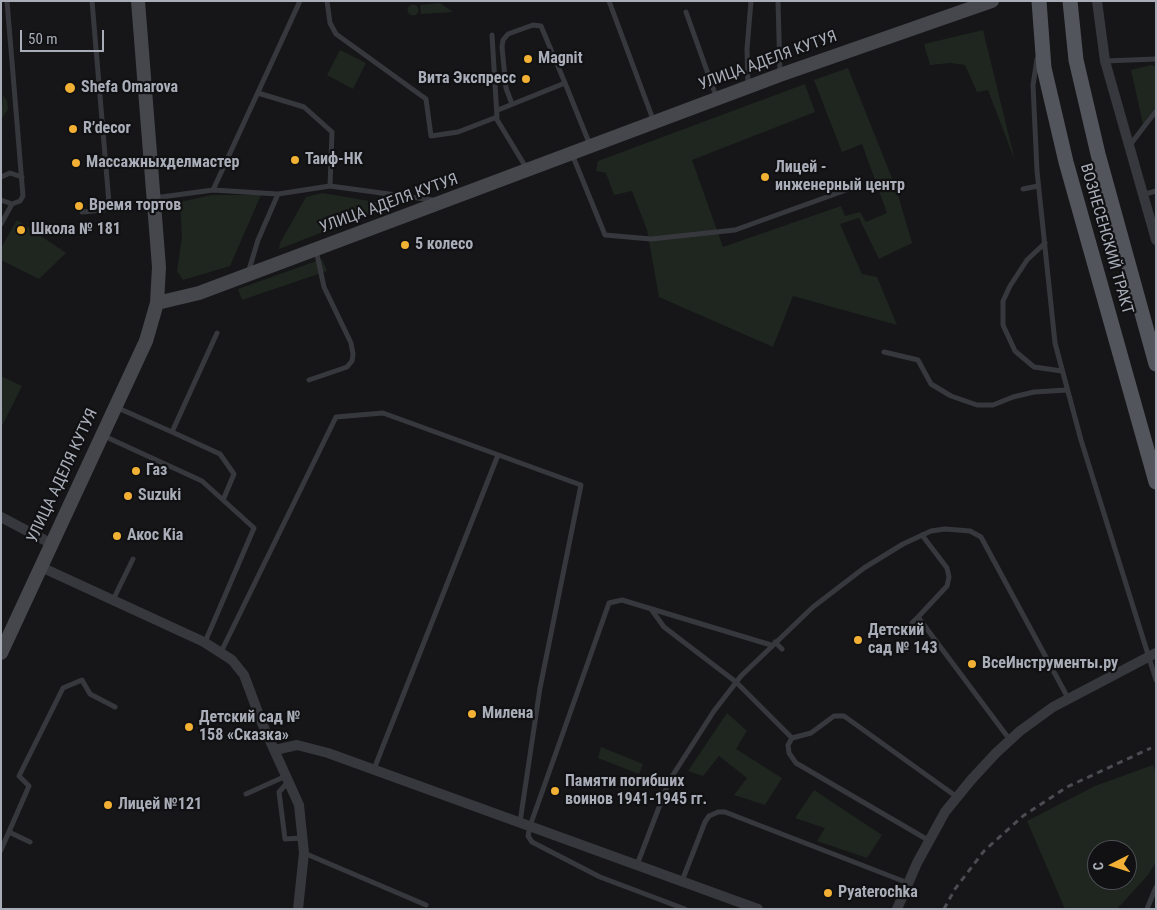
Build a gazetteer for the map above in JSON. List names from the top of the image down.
{
  "streets": {
    "main road": ["ВОЗНЕСЕНСКИЙ ТРАКТ"],
    "street": ["УЛИЦА АДЕЛЯ КУТУЯ"]
  },
  "places": [
    "Magnit",
    "Вита Экспресс",
    "Shefa Omarova",
    "R’decor",
    "Таиф-НК",
    "Массажныхделмастер",
    "Лицей - инженерный центр",
    "Время тортов",
    "Школа № 181",
    "5 колесо",
    "Газ",
    "Suzuki",
    "Акос Kia",
    "Детский сад № 143",
    "ВсеИнструменты.ру",
    "Милена",
    "Детский сад № 158 «Сказка»",
    "Памяти погибших воинов 1941-1945 гг.",
    "Лицей №121",
    "Pyaterochka"
  ],
  "scale_bar": "50 m",
  "north": "left"
}
